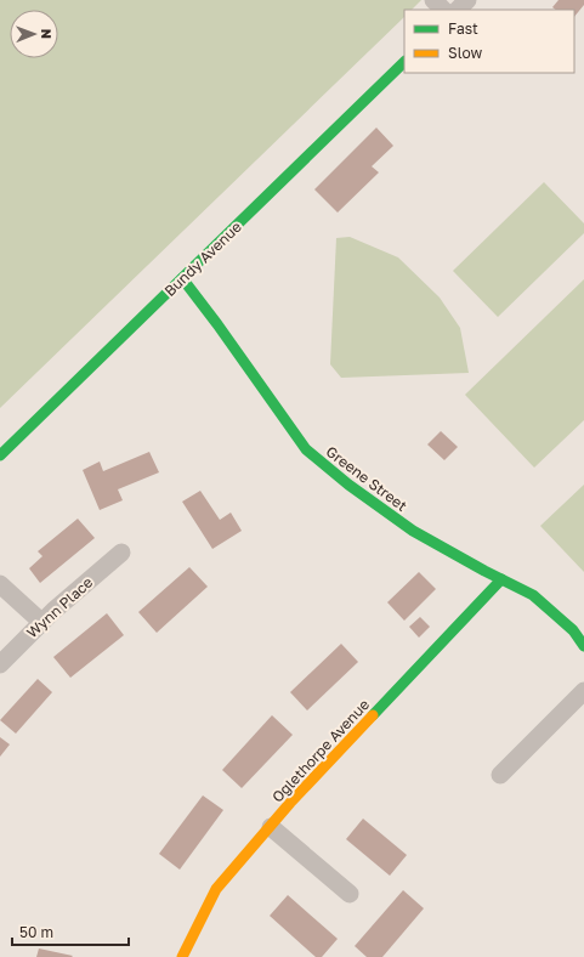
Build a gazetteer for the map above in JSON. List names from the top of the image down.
{
  "streets": {
    "street": [
      "Bundy Avenue",
      "Greene Street",
      "Wynn Place",
      "Oglethorpe Avenue"
    ]
  },
  "crossings": [
    ["Bundy Avenue", "Greene Street"],
    ["Greene Street", "Oglethorpe Avenue"]
  ],
  "legend": ["Fast", "Slow"],
  "scale_bar": "50 m",
  "north": "right"
}
